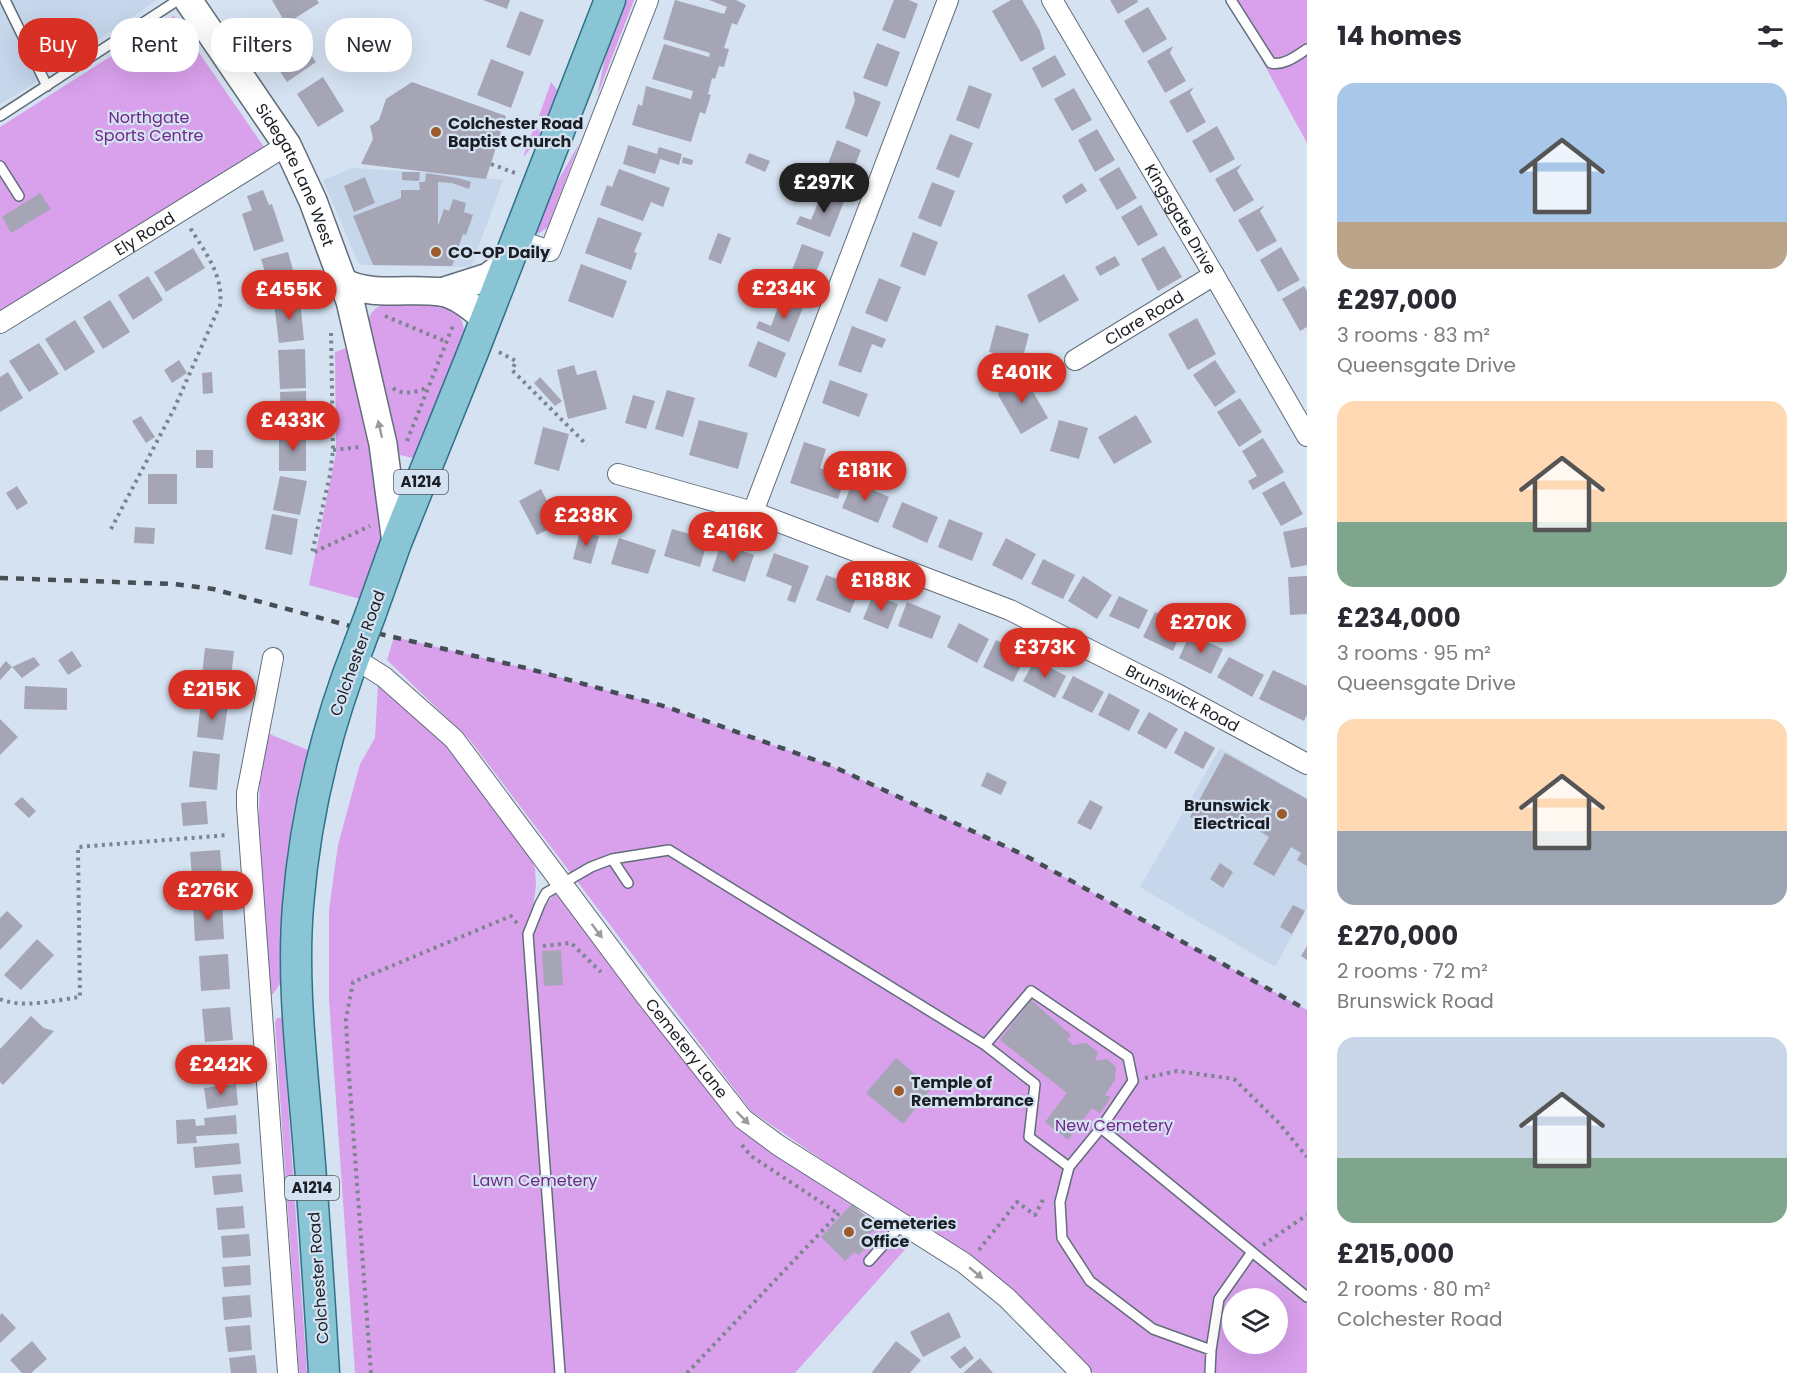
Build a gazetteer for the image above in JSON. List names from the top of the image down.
{
  "streets": {
    "main road": ["A1214", "Colchester Road"],
    "street": [
      "Sidegate Lane West",
      "Kingsgate Drive",
      "Ely Road",
      "Clare Road",
      "Brunswick Road",
      "Cemetery Lane"
    ]
  },
  "crossings": [
    ["Sidegate Lane West", "Ely Road"],
    ["Sidegate Lane West", "Colchester Road"],
    ["Kingsgate Drive", "Clare Road"],
    ["Colchester Road", "Cemetery Lane"]
  ],
  "one_way": ["Sidegate Lane West", "Cemetery Lane"],
  "parks": ["Northgate Sports Centre", "New Cemetery", "Lawn Cemetery"],
  "places": [
    "Colchester Road Baptist Church",
    "CO-OP Daily",
    "Brunswick Electrical",
    "Temple of Remembrance",
    "Cemeteries Office"
  ],
  "page": {
    "heading": "14 homes",
    "chip": [
      "Buy",
      "Rent",
      "Filters",
      "New"
    ],
    "list": [
      {
        "name": "£297,000",
        "note": "3 rooms · 83 m² · Queensgate Drive"
      },
      {
        "name": "£234,000",
        "note": "3 rooms · 95 m² · Queensgate Drive"
      },
      {
        "name": "£270,000",
        "note": "2 rooms · 72 m² · Brunswick Road"
      },
      {
        "name": "£215,000",
        "note": "2 rooms · 80 m² · Colchester Road"
      }
    ],
    "price": [
      "£297K",
      "£234K",
      "£455K",
      "£401K",
      "£433K",
      "£181K",
      "£238K",
      "£416K",
      "£188K",
      "£270K",
      "£373K",
      "£215K",
      "£276K",
      "£242K"
    ]
  }
}
